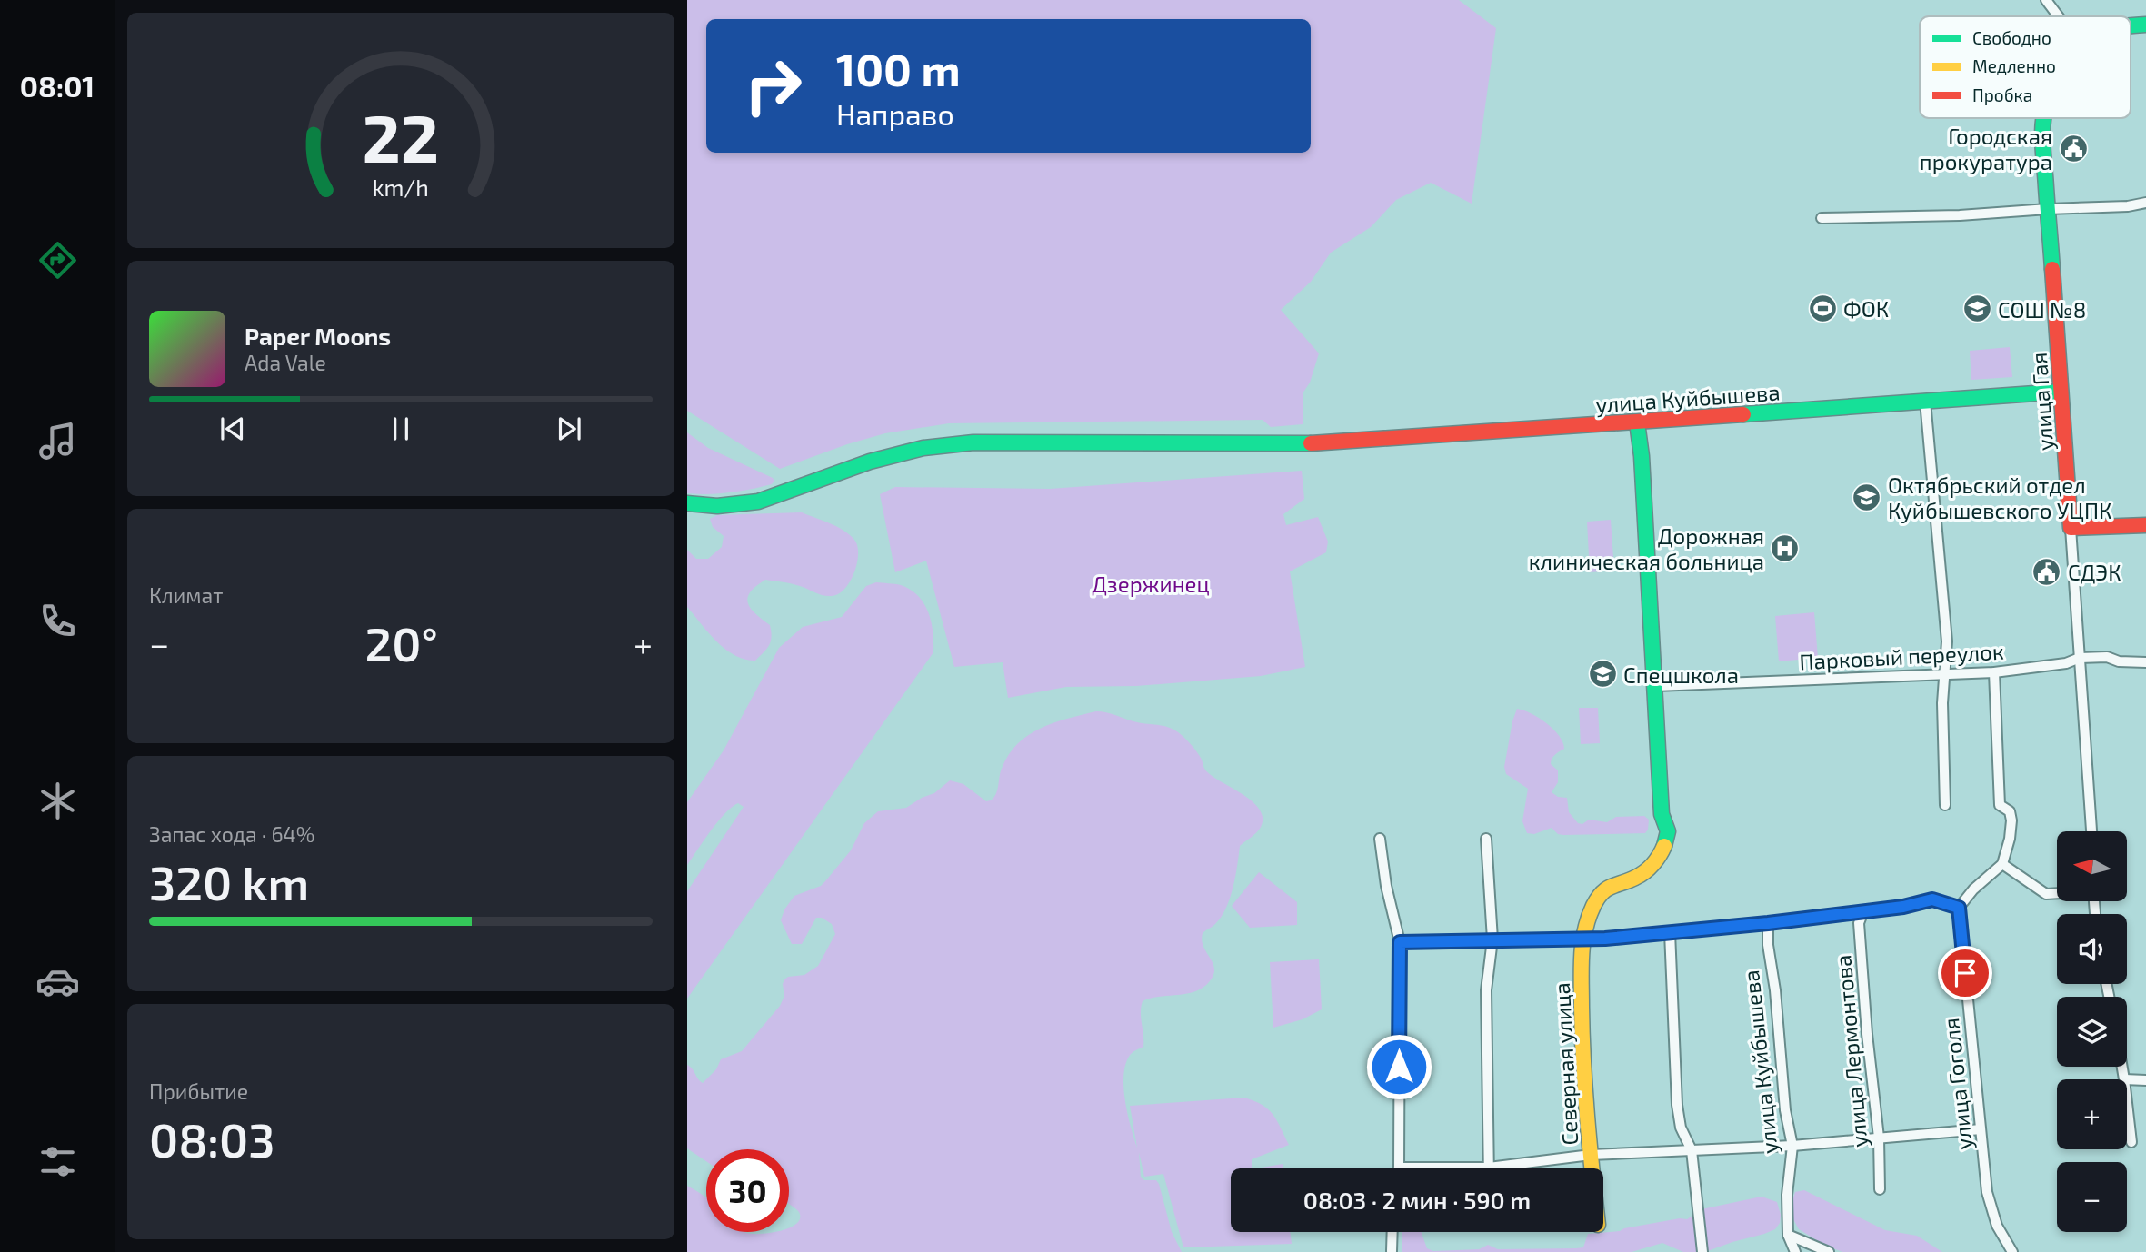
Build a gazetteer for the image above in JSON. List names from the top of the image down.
{
  "streets": {
    "main road": ["улица Куйбышева", "улица Гая", "Северная улица"],
    "street": ["Парковый переулок", "улица Лермонтова", "улица Гоголя"]
  },
  "crossings": [
    ["улица Куйбышева", "улица Гая"],
    ["улица Гая", "Парковый переулок"]
  ],
  "parks": ["Дзержинец"],
  "places": {
    "public building": ["Городская прокуратура", "СДЭК"],
    "sports": ["ФОК"],
    "school or university": ["СОШ №8", "Октябрьский отдел Куйбышевского УЦПК", "Спецшкола"],
    "hospital": ["Дорожная клиническая больница"]
  },
  "legend": ["Свободно", "Медленно", "Пробка"],
  "north": "left",
  "page": {
    "tabs": "08:01",
    "turn": ["100 m", "Направо"],
    "song": ["Paper Moons", "Ada Vale"],
    "tile": [
      "Климат",
      ["Запас хода · 64%", "320 km"],
      ["Прибытие", "08:03"]
    ],
    "heat": ["−", "20°", "+"],
    "map_buttons": ["+", "−"],
    "limit": "30",
    "trip": "08:03 · 2 мин · 590 m",
    "gauge": ["22", "km/h"]
  }
}
